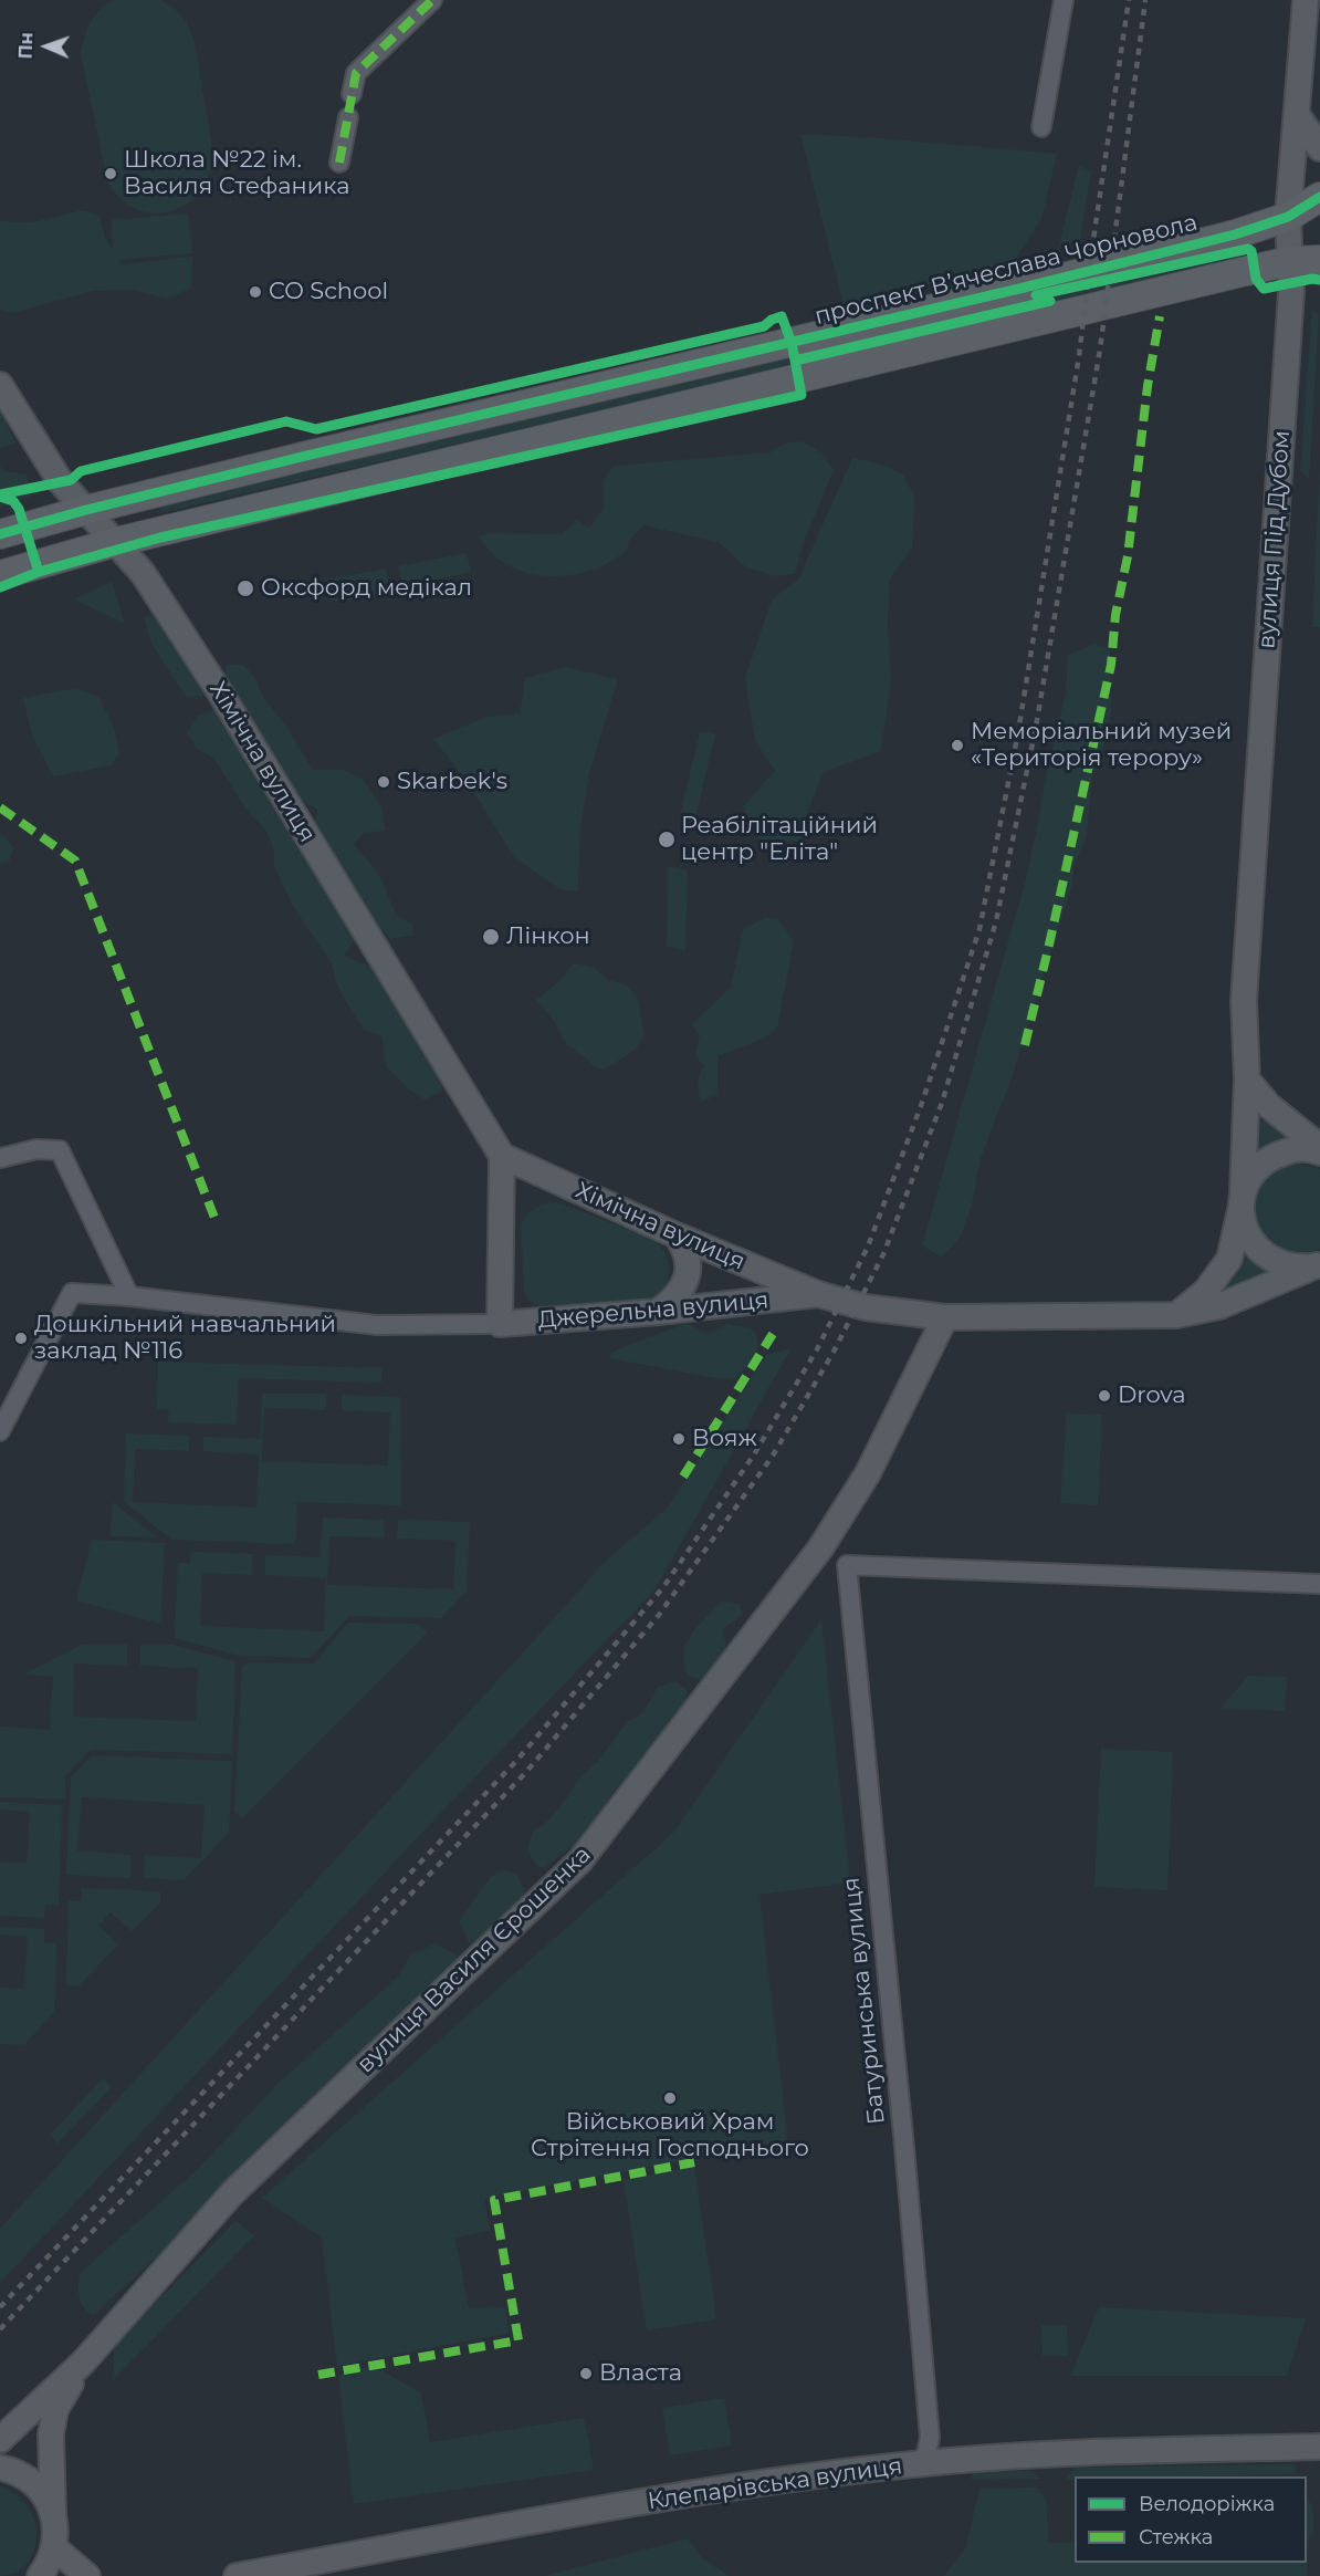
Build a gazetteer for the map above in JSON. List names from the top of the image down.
{
  "streets": {
    "main road": ["проспект Вʼячеслава Чорновола"],
    "street": [
      "вулиця Під Дубом",
      "Хімічна вулиця",
      "Джерельна вулиця",
      "вулиця Василя Єрошенка",
      "Батуринська вулиця",
      "Клепарівська вулиця"
    ]
  },
  "crossings": [
    ["проспект Вʼячеслава Чорновола", "вулиця Під Дубом"],
    ["проспект Вʼячеслава Чорновола", "Хімічна вулиця"],
    ["Хімічна вулиця", "Джерельна вулиця"],
    ["Джерельна вулиця", "вулиця Василя Єрошенка"],
    ["Батуринська вулиця", "Клепарівська вулиця"]
  ],
  "places": [
    "Школа №22 ім. Василя Стефаника",
    "CO School",
    "Оксфорд медікал",
    "Меморіальний музей «Територія терору»",
    "Skarbek's",
    "Реабілітаційний центр \"Еліта\"",
    "Лінкон",
    "Дошкільний навчальний заклад №116",
    "Drova",
    "Вояж",
    "Військовий Храм Стрітення Господнього",
    "Власта"
  ],
  "legend": ["Велодоріжка", "Стежка"],
  "north": "left"
}
